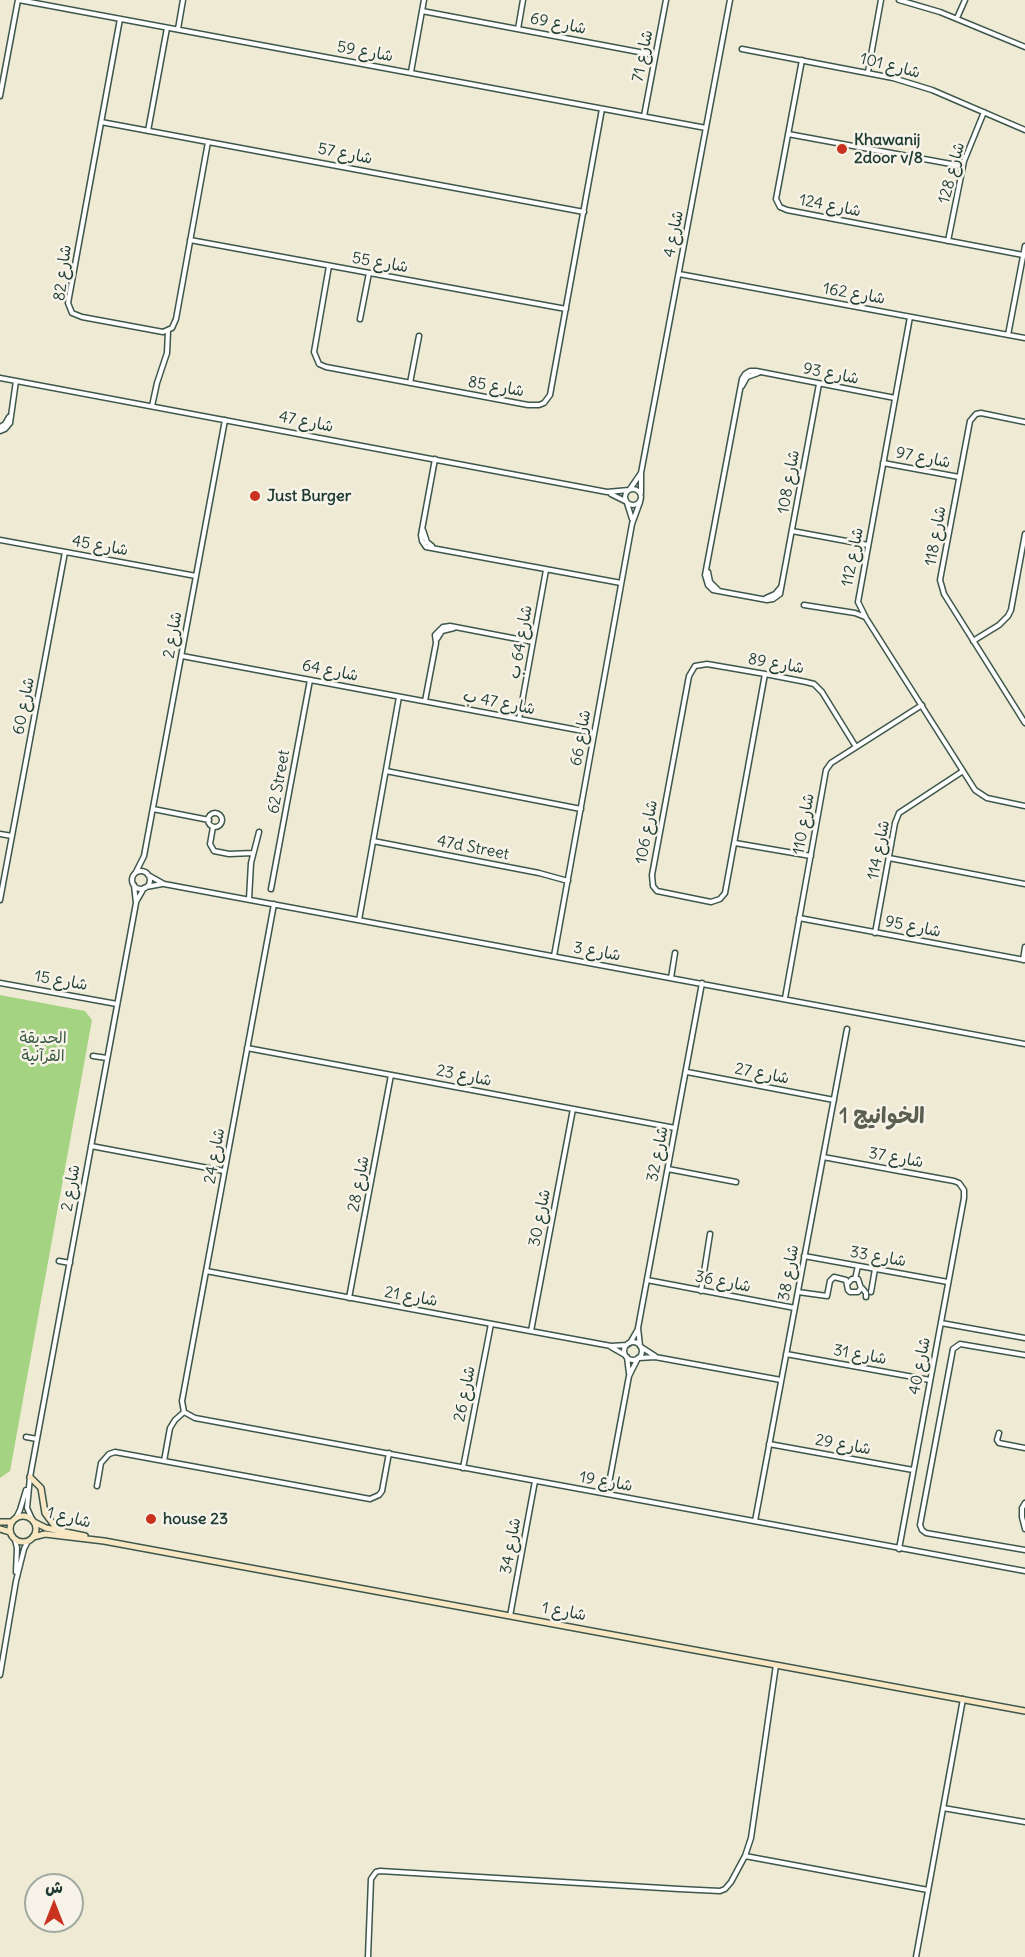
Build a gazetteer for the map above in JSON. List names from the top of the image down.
{
  "streets": {
    "street": [
      "شارع 69",
      "شارع 59",
      "شارع 71",
      "شارع 101",
      "شارع 57",
      "شارع 128",
      "شارع 124",
      "شارع 4",
      "شارع 55",
      "شارع 82",
      "شارع 162",
      "شارع 93",
      "شارع 85",
      "شارع 47",
      "شارع 97",
      "شارع 108",
      "شارع 118",
      "شارع 45",
      "شارع 112",
      "شارع 2",
      "شارع 64 ب",
      "شارع 89",
      "شارع 64",
      "شارع 47 ب",
      "شارع 60",
      "شارع 66",
      "62 Street",
      "شارع 110",
      "شارع 106",
      "47d Street",
      "شارع 114",
      "شارع 95",
      "شارع 3",
      "شارع 15",
      "شارع 27",
      "شارع 23",
      "شارع 32",
      "شارع 24",
      "شارع 37",
      "شارع 28",
      "شارع 30",
      "شارع 33",
      "شارع 38",
      "شارع 36",
      "شارع 21",
      "شارع 31",
      "شارع 40",
      "شارع 26",
      "شارع 29",
      "شارع 19",
      "شارع 1",
      "شارع 34"
    ]
  },
  "crossings": [
    ["شارع 69", "شارع 71"],
    ["شارع 59", "شارع 71"],
    ["شارع 59", "شارع 4"],
    ["شارع 59", "شارع 82"],
    ["شارع 59", "شارع 85"],
    ["شارع 101", "شارع 128"],
    ["شارع 101", "شارع 124"],
    ["شارع 57", "شارع 82"],
    ["شارع 57", "شارع 85"],
    ["شارع 128", "شارع 124"],
    ["شارع 4", "شارع 162"],
    ["شارع 4", "شارع 47"],
    ["شارع 4", "شارع 66"],
    ["شارع 55", "شارع 85"],
    ["شارع 162", "شارع 112"],
    ["شارع 93", "شارع 108"],
    ["شارع 93", "شارع 112"],
    ["شارع 47", "شارع 2"],
    ["شارع 47", "شارع 66"],
    ["شارع 97", "شارع 118"],
    ["شارع 97", "شارع 112"],
    ["شارع 45", "شارع 2"],
    ["شارع 45", "شارع 60"],
    ["شارع 112", "شارع 110"],
    ["شارع 112", "شارع 114"],
    ["شارع 2", "شارع 64"],
    ["شارع 2", "شارع 3"],
    ["شارع 2", "شارع 15"],
    ["شارع 2", "شارع 1"],
    ["شارع 64 ب", "شارع 47 ب"],
    ["شارع 89", "شارع 110"],
    ["شارع 89", "شارع 106"],
    ["شارع 64", "شارع 47 ب"],
    ["شارع 64", "62 Street"],
    ["شارع 47 ب", "شارع 66"],
    ["شارع 66", "47d Street"],
    ["شارع 66", "شارع 3"],
    ["شارع 110", "شارع 95"],
    ["شارع 110", "شارع 3"],
    ["شارع 114", "شارع 95"],
    ["شارع 3", "شارع 32"],
    ["شارع 3", "شارع 24"],
    ["شارع 27", "شارع 32"],
    ["شارع 27", "شارع 38"],
    ["شارع 23", "شارع 32"],
    ["شارع 23", "شارع 24"],
    ["شارع 23", "شارع 28"],
    ["شارع 23", "شارع 30"],
    ["شارع 32", "شارع 36"],
    ["شارع 32", "شارع 21"],
    ["شارع 24", "شارع 21"],
    ["شارع 24", "شارع 19"],
    ["شارع 37", "شارع 38"],
    ["شارع 37", "شارع 40"],
    ["شارع 28", "شارع 21"],
    ["شارع 30", "شارع 21"],
    ["شارع 33", "شارع 38"],
    ["شارع 33", "شارع 40"],
    ["شارع 38", "شارع 36"],
    ["شارع 38", "شارع 31"],
    ["شارع 38", "شارع 29"],
    ["شارع 38", "شارع 19"],
    ["شارع 21", "شارع 26"],
    ["شارع 31", "شارع 40"],
    ["شارع 40", "شارع 29"],
    ["شارع 40", "شارع 19"],
    ["شارع 26", "شارع 19"],
    ["شارع 19", "شارع 34"],
    ["شارع 1", "شارع 34"]
  ],
  "districts": ["الخوانيج 1"],
  "parks": ["الحديقة القرآنية"],
  "places": ["Khawanij 2door v/8", "Just Burger", "house 23"],
  "north": "top"
}
